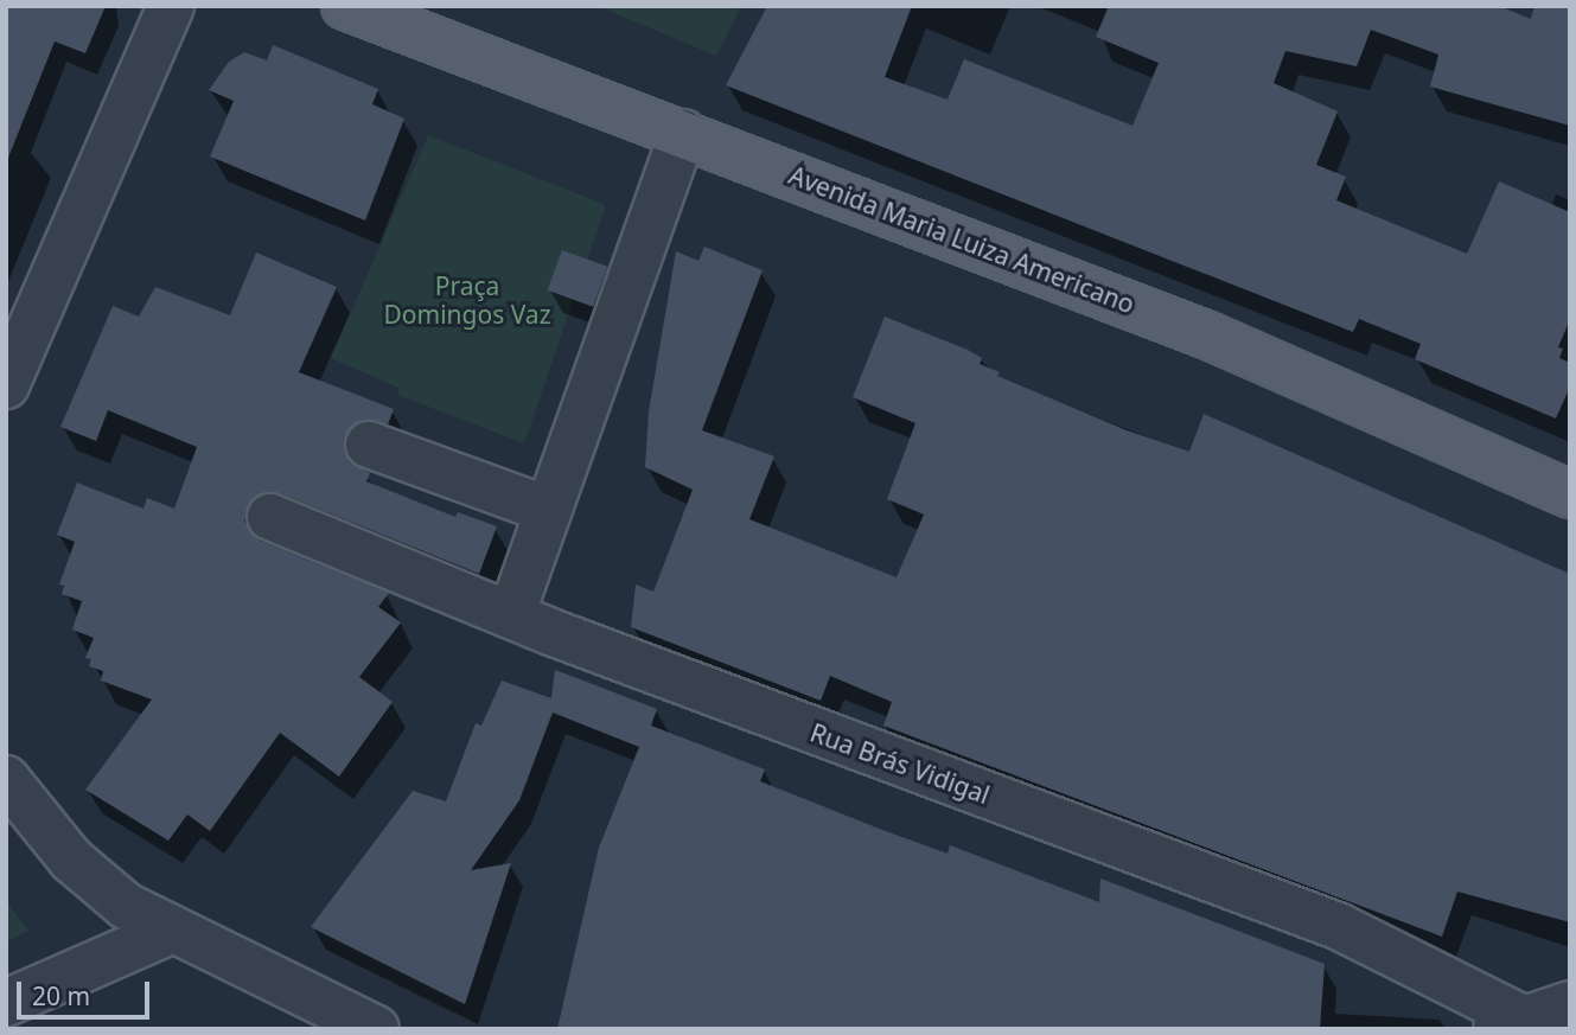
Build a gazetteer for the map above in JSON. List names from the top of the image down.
{
  "streets": {
    "main road": ["Avenida Maria Luiza Americano"],
    "street": ["Rua Brás Vidigal"]
  },
  "parks": ["Praça Domingos Vaz"],
  "scale_bar": "20 m"
}
